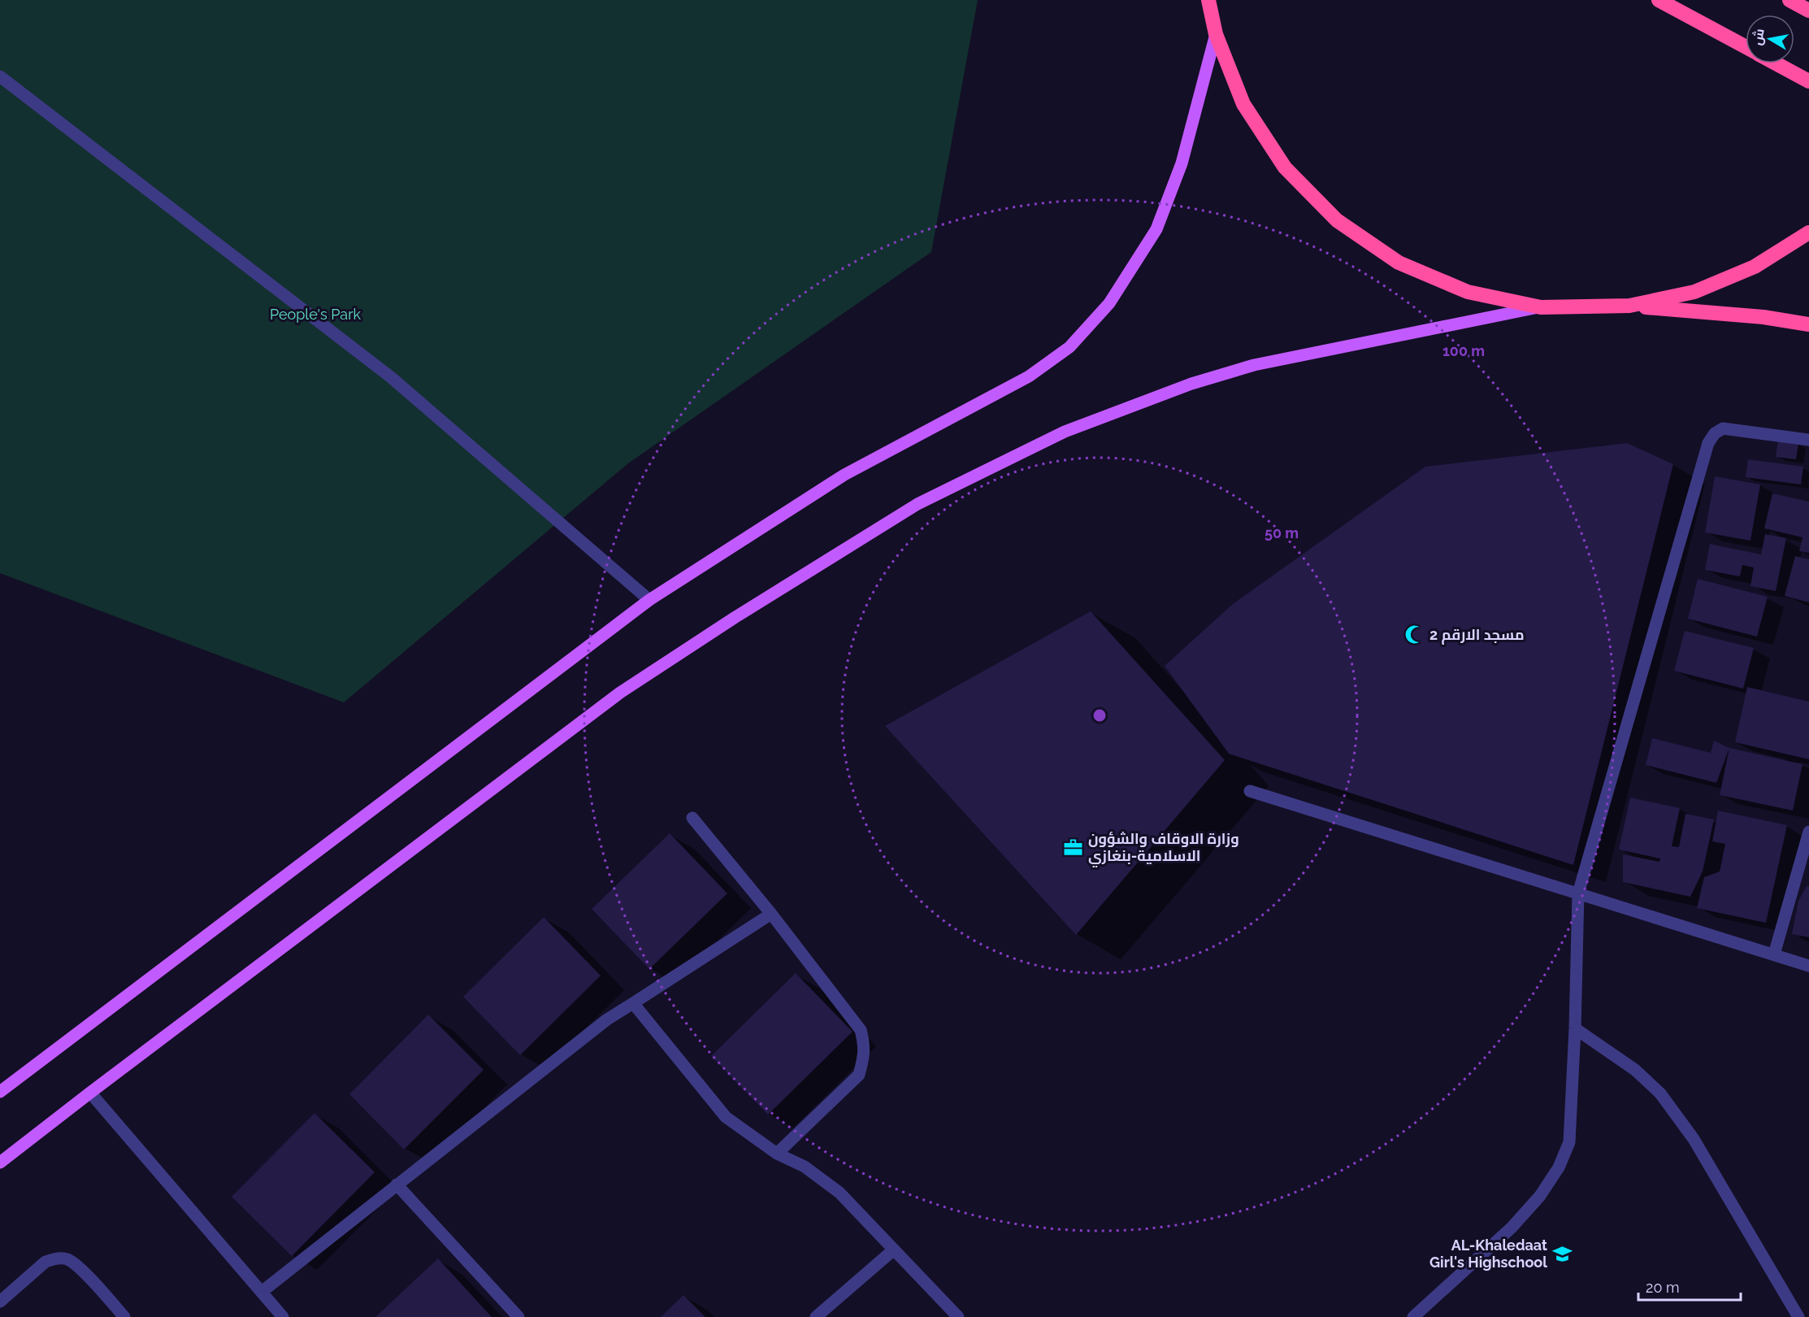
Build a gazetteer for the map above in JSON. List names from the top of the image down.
{
  "parks": ["People's Park"],
  "places": {
    "mosque": ["مسجد الارقم 2"],
    "office": ["وزارة الاوقاف والشؤون الاسلامية-بنغازي"],
    "school or university": ["AL-Khaledaat Girl's Highschool"]
  },
  "scale_bar": "20 m",
  "north": "left",
  "rings": ["100 m", "50 m"]
}
